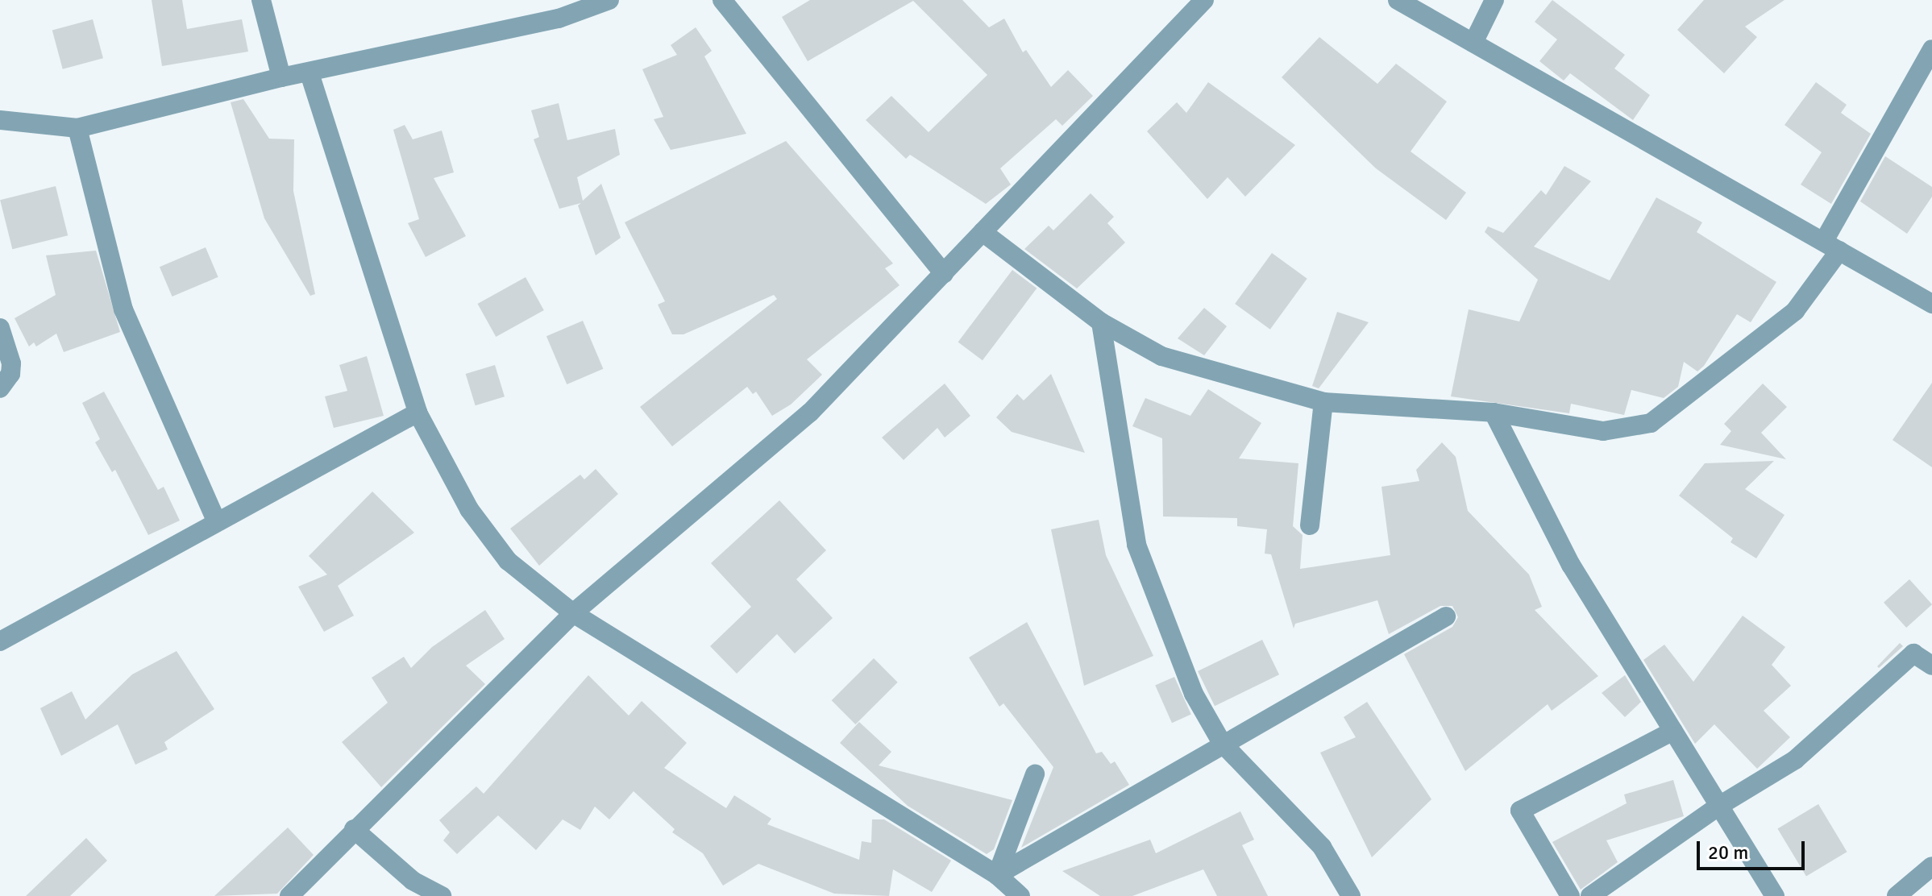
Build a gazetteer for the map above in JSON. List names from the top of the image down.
{
  "scale_bar": "20 m"
}
